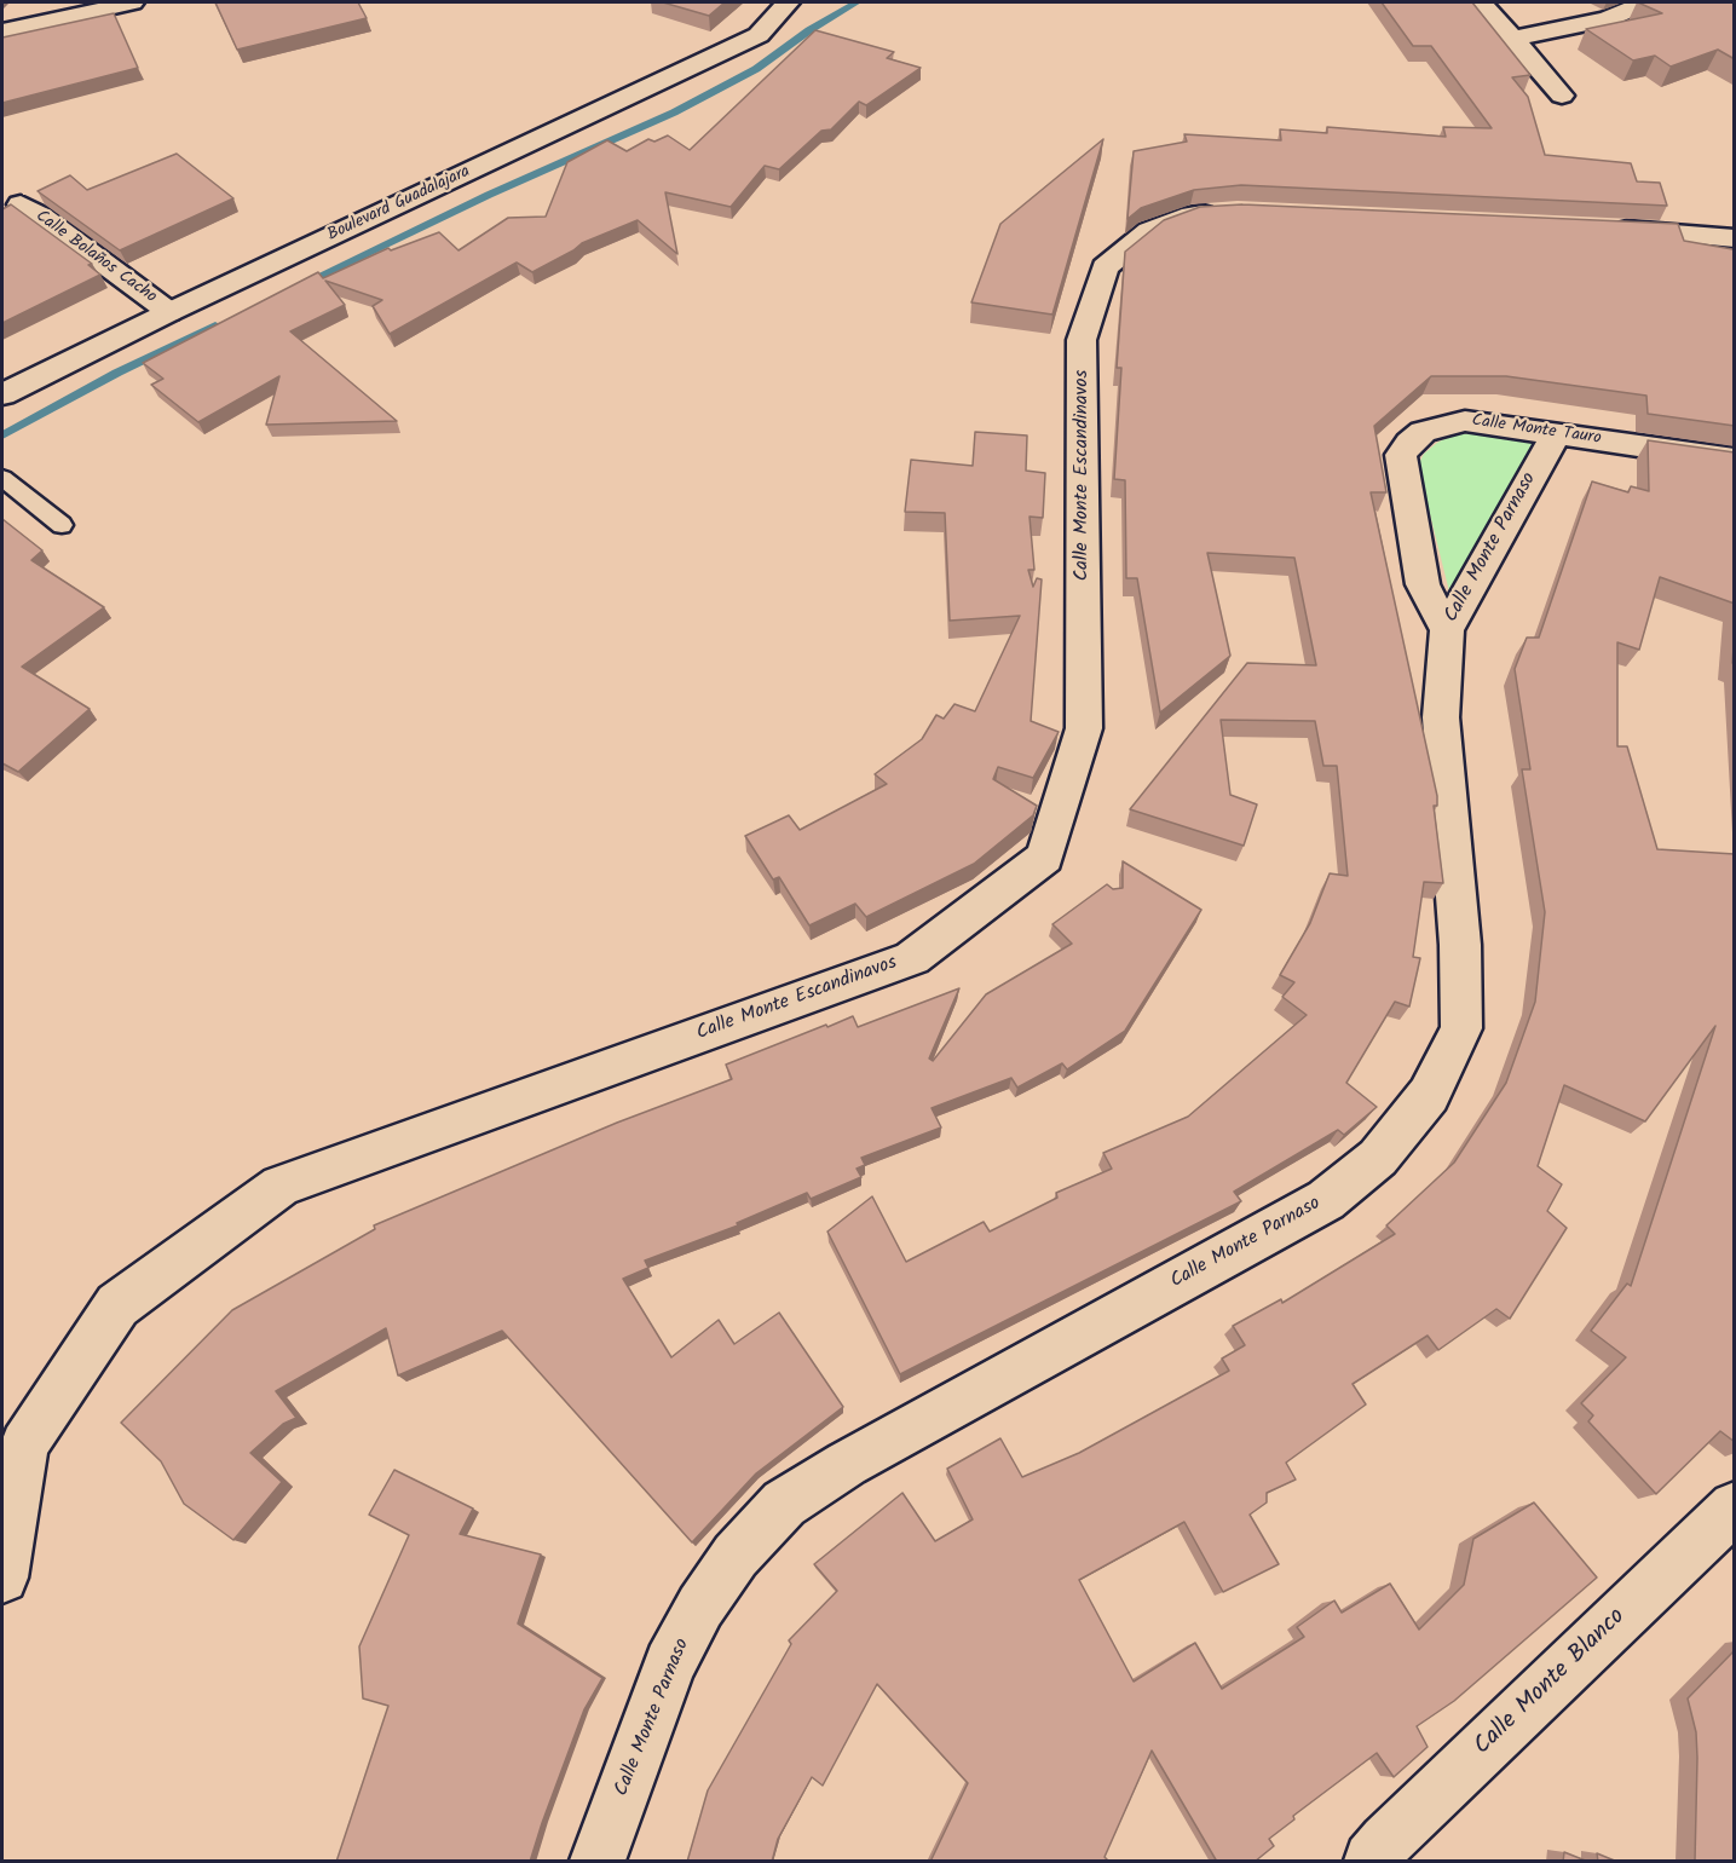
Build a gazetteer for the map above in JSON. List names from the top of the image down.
{
  "streets": {
    "street": [
      "Boulevard Guadalajara",
      "Calle Bolaños Cacho",
      "Calle Monte Tauro",
      "Calle Monte Escandinavos",
      "Calle Monte Parnaso",
      "Calle Monte Blanco"
    ]
  },
  "crossings": [
    ["Boulevard Guadalajara", "Calle Bolaños Cacho"],
    ["Calle Monte Tauro", "Calle Monte Parnaso"]
  ]
}
